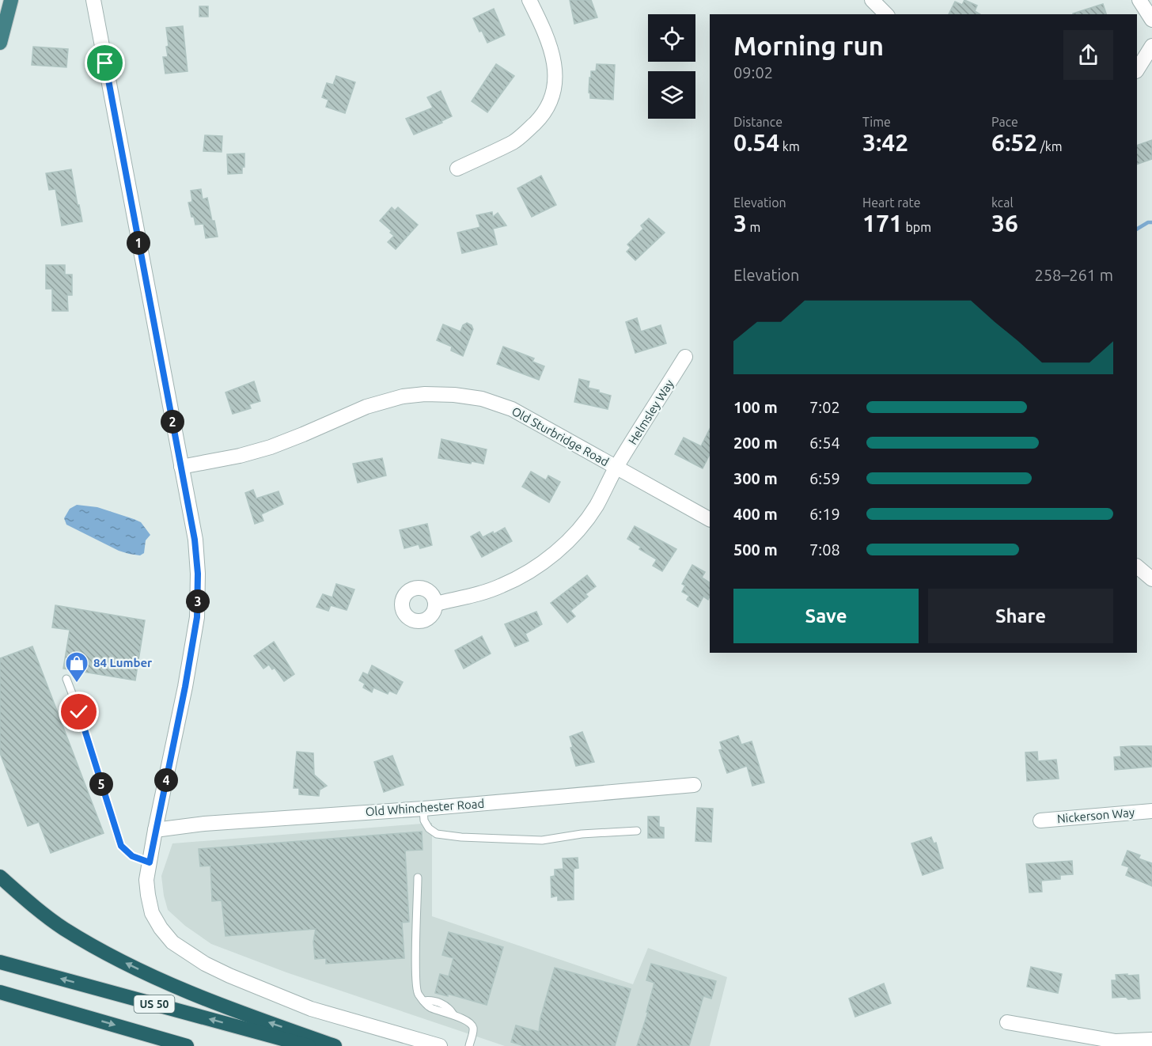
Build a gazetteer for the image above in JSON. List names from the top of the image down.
{
  "streets": {
    "highway": ["US 50"],
    "street": [
      "Helmsley Way",
      "Old Sturbridge Road",
      "Old Whinchester Road",
      "Nickerson Way"
    ]
  },
  "crossings": [
    ["Helmsley Way", "Old Sturbridge Road"]
  ],
  "places": {
    "shop": ["84 Lumber"]
  },
  "page": {
    "heading": ["Morning run", "09:02"],
    "stats": [
      ["Distance", "0.54 km"],
      ["Time", "3:42"],
      ["Pace", "6:52 /km"],
      ["Elevation", "3 m"],
      ["Heart rate", "171 bpm"],
      ["kcal", "36"]
    ],
    "pins": [
      "1",
      "2",
      "3",
      "4",
      "5"
    ],
    "chart": ["Elevation", "258–261 m"],
    "list": [
      {
        "name": "100 m",
        "note": "7:02"
      },
      {
        "name": "200 m",
        "note": "6:54"
      },
      {
        "name": "300 m",
        "note": "6:59"
      },
      {
        "name": "400 m",
        "note": "6:19"
      },
      {
        "name": "500 m",
        "note": "7:08"
      }
    ],
    "buttons": ["Save", "Share"]
  }
}
